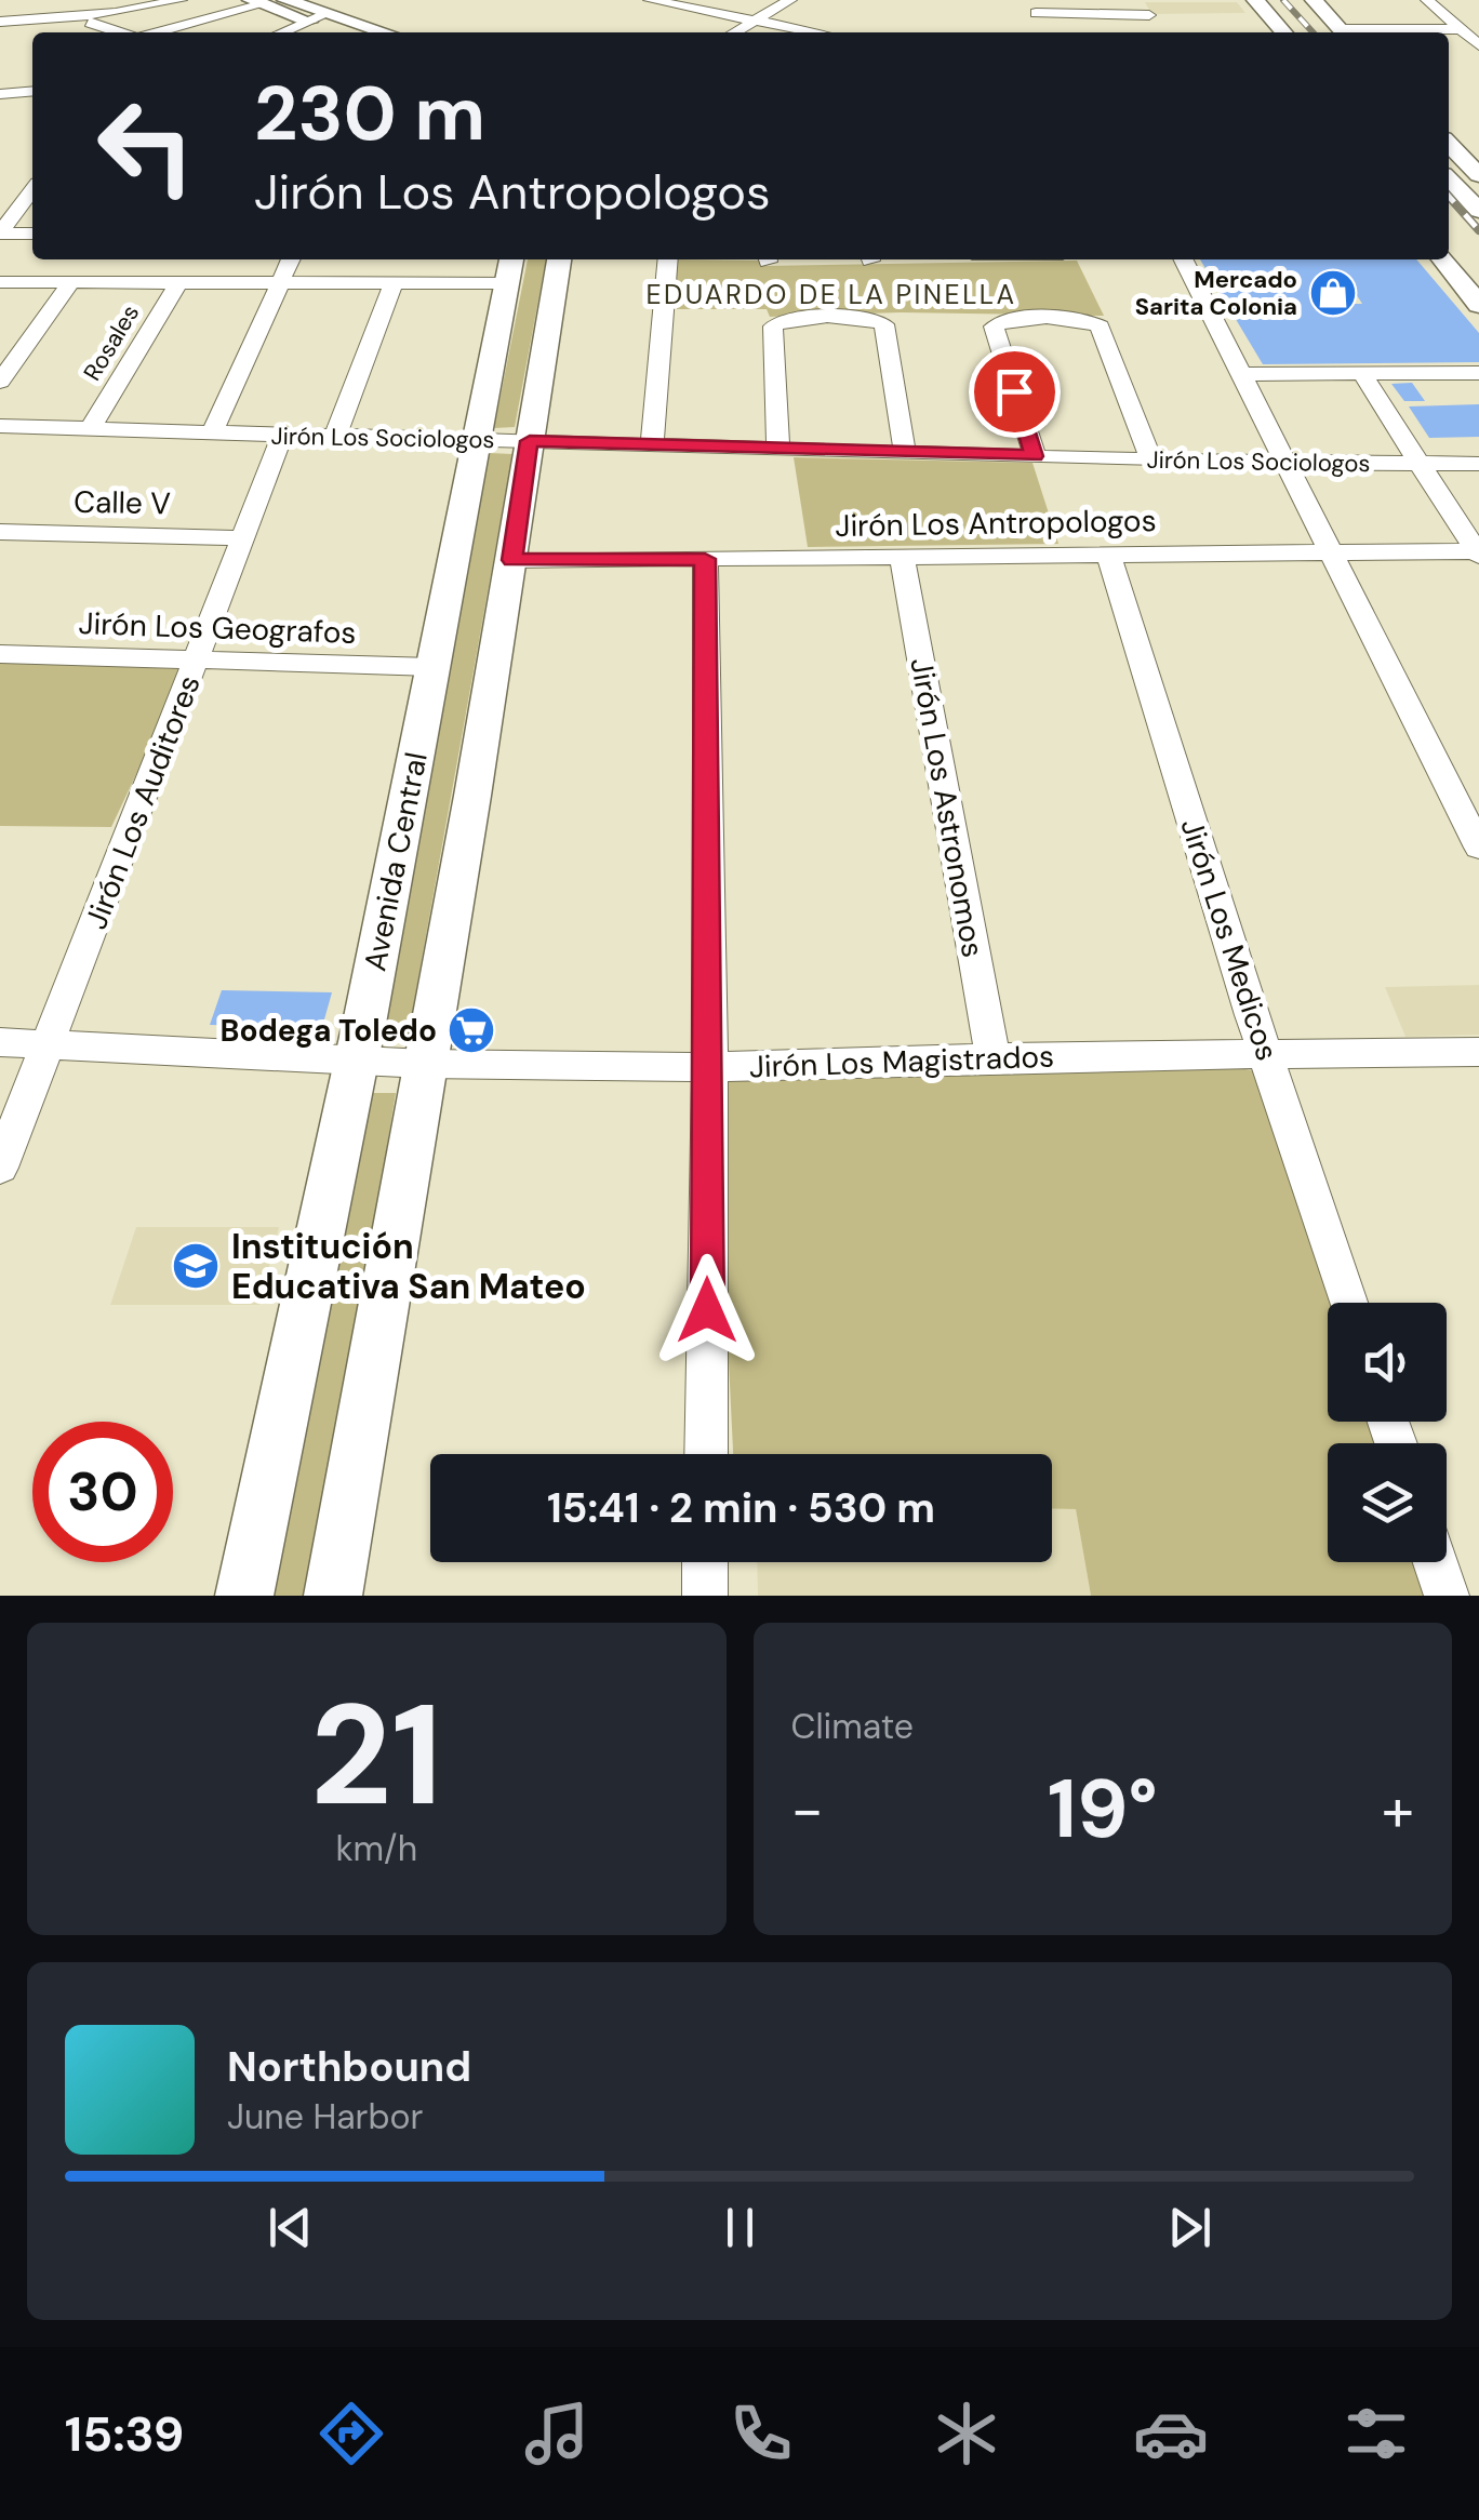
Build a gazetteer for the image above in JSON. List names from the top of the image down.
{
  "streets": {
    "main road": ["Avenida Central"],
    "street": [
      "Rosales",
      "Jirón Los Sociologos",
      "Calle V",
      "Jirón Los Antropologos",
      "Jirón Los Geografos",
      "Jirón Los Auditores",
      "Jirón Los Astronomos",
      "Jirón Los Medicos",
      "Jirón Los Magistrados"
    ]
  },
  "crossings": [
    ["Rosales", "Jirón Los Sociologos"],
    ["Jirón Los Sociologos", "Jirón Los Auditores"],
    ["Jirón Los Sociologos", "Avenida Central"],
    ["Calle V", "Jirón Los Auditores"],
    ["Jirón Los Antropologos", "Jirón Los Astronomos"],
    ["Jirón Los Antropologos", "Avenida Central"],
    ["Jirón Los Antropologos", "Jirón Los Medicos"],
    ["Jirón Los Geografos", "Jirón Los Auditores"],
    ["Jirón Los Geografos", "Avenida Central"],
    ["Jirón Los Auditores", "Jirón Los Magistrados"],
    ["Jirón Los Astronomos", "Jirón Los Magistrados"],
    ["Avenida Central", "Jirón Los Magistrados"],
    ["Jirón Los Medicos", "Jirón Los Magistrados"]
  ],
  "districts": ["EDUARDO DE LA PINELLA"],
  "places": {
    "shop": ["Mercado Sarita Colonia"],
    "supermarket": ["Bodega Toledo"],
    "school or university": ["Institución Educativa San Mateo"]
  },
  "page": {
    "turn": ["230 m", "Jirón Los Antropologos"],
    "limit": "30",
    "trip": "15:41 · 2 min · 530 m",
    "tile": [
      ["21", "km/h"],
      "Climate"
    ],
    "heat": ["−", "19°", "+"],
    "song": ["Northbound", "June Harbor"],
    "tabs": "15:39"
  }
}
